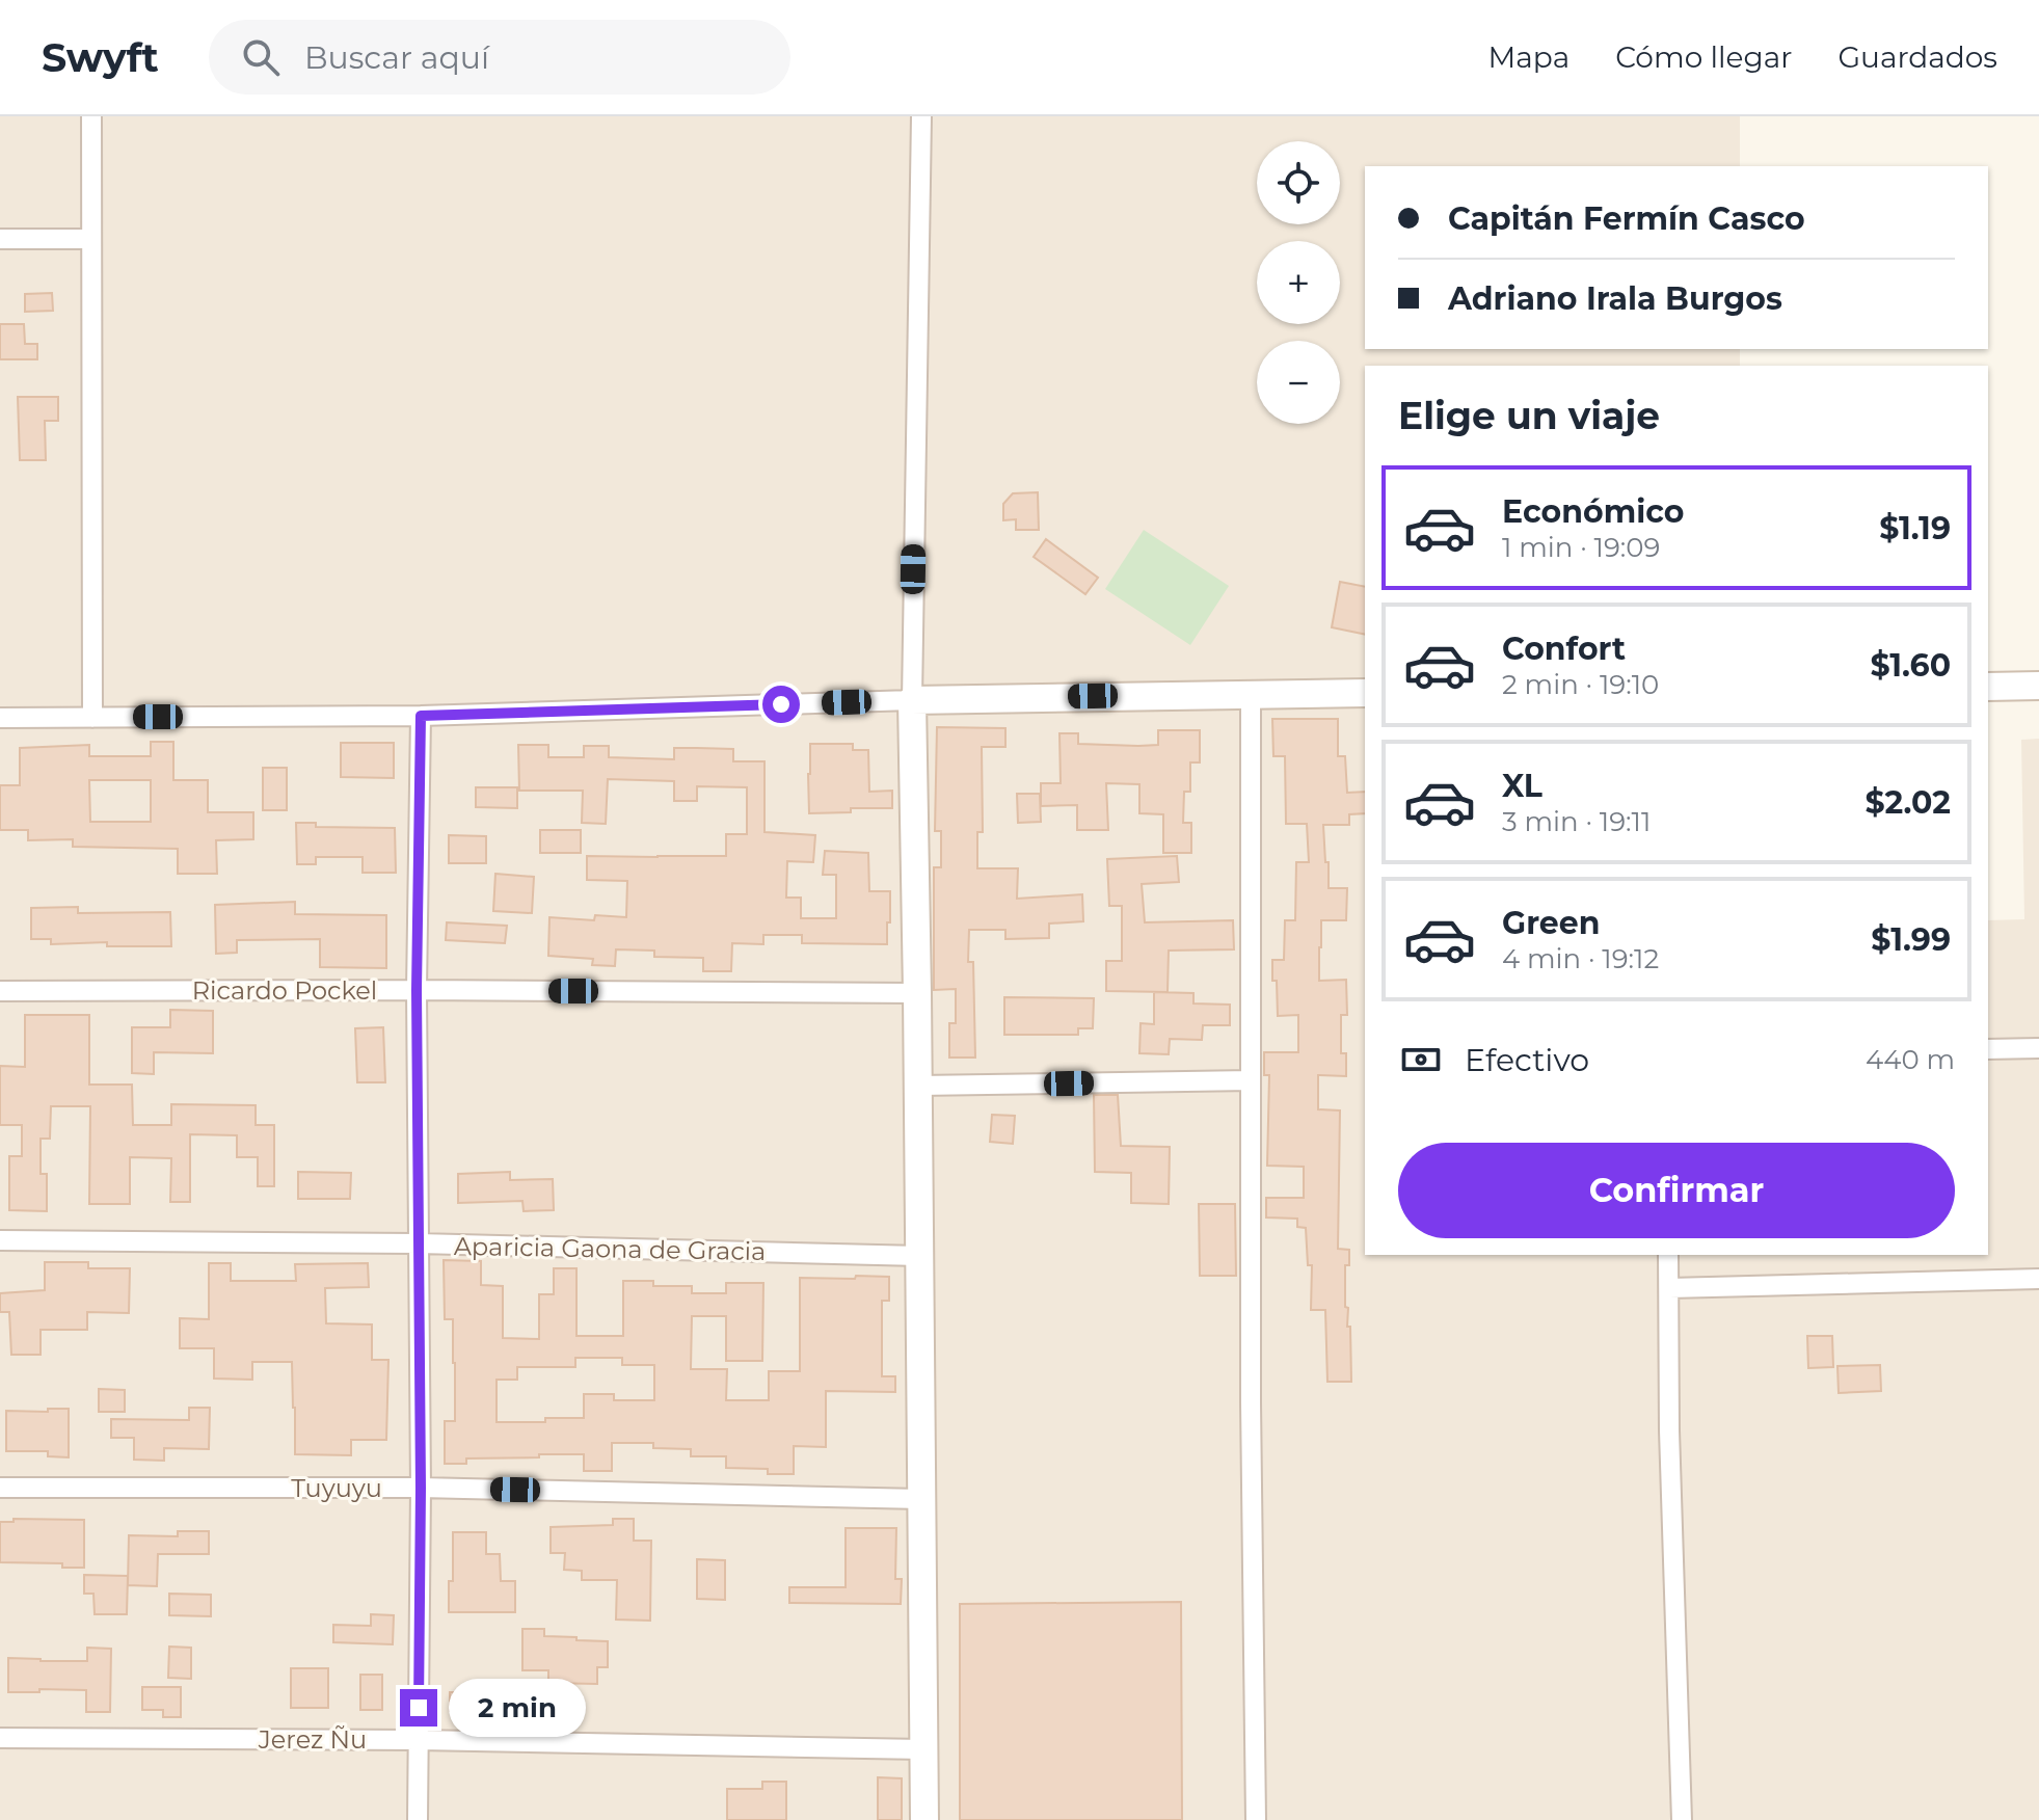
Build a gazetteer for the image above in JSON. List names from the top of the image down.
{
  "streets": {
    "street": [
      "Ricardo Pockel",
      "Aparicia Gaona de Gracia",
      "Tuyuyu",
      "Jerez Ñu"
    ]
  },
  "page": {
    "header": "Swyft",
    "search": "Buscar aquí",
    "nav": ["Mapa", "Cómo llegar", "Guardados"],
    "map_buttons": ["+", "−"],
    "banner": ["Capitán Fermín Casco", "Adriano Irala Burgos"],
    "heading": "Elige un viaje",
    "list": [
      {
        "name": "Económico",
        "note": "1 min · 19:09",
        "value": "$1.19"
      },
      {
        "name": "Confort",
        "note": "2 min · 19:10",
        "value": "$1.60"
      },
      {
        "name": "XL",
        "note": "3 min · 19:11",
        "value": "$2.02"
      },
      {
        "name": "Green",
        "note": "4 min · 19:12",
        "value": "$1.99"
      }
    ],
    "pay": ["Efectivo", "440 m"],
    "buttons": "Confirmar",
    "bubble": "2 min"
  }
}
